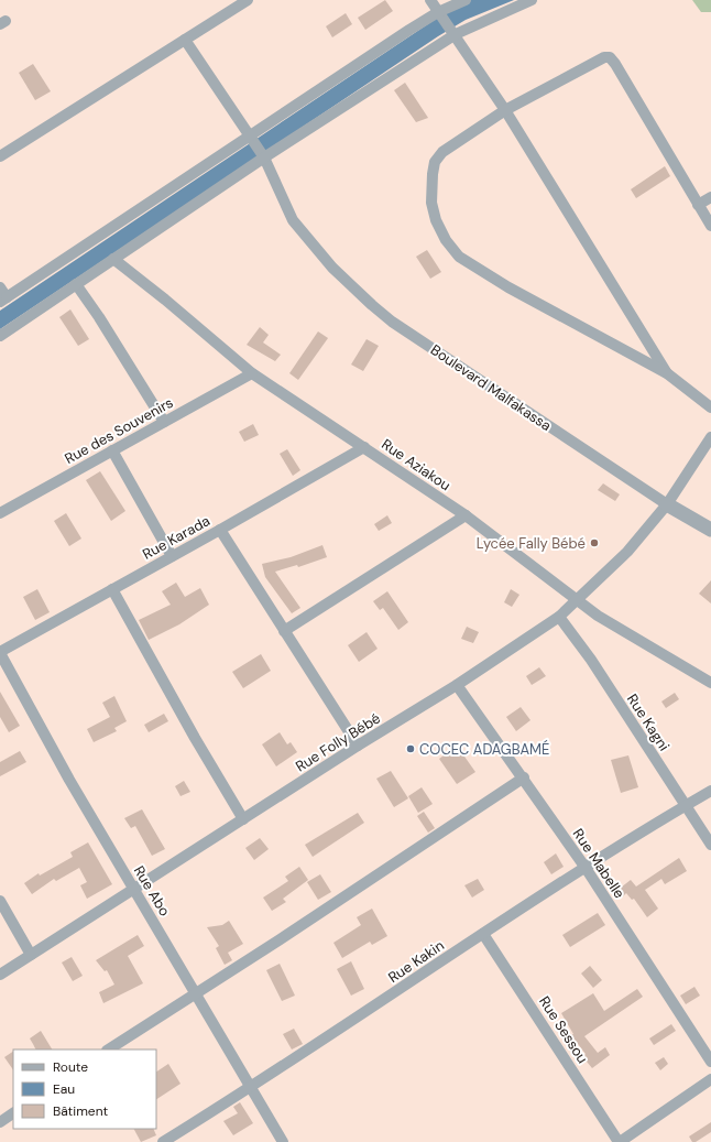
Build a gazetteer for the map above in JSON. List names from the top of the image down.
{
  "streets": {
    "street": [
      "Boulevard Malfakassa",
      "Rue des Souvenirs",
      "Rue Aziakou",
      "Rue Karada",
      "Rue Kagni",
      "Rue Folly Bébé",
      "Rue Mabelle",
      "Rue Abo",
      "Rue Kakin",
      "Rue Sessou"
    ]
  },
  "crossings": [
    ["Boulevard Malfakassa", "Rue Folly Bébé"],
    ["Rue des Souvenirs", "Rue Aziakou"],
    ["Rue Aziakou", "Rue Karada"],
    ["Rue Aziakou", "Rue Folly Bébé"],
    ["Rue Karada", "Rue Abo"],
    ["Rue Kagni", "Rue Folly Bébé"],
    ["Rue Kagni", "Rue Kakin"],
    ["Rue Folly Bébé", "Rue Mabelle"],
    ["Rue Folly Bébé", "Rue Abo"],
    ["Rue Mabelle", "Rue Kakin"],
    ["Rue Abo", "Rue Kakin"],
    ["Rue Kakin", "Rue Sessou"]
  ],
  "places": ["Lycée Fally Bébé", "COCEC ADAGBAMÉ"],
  "legend": ["Route", "Eau", "Bâtiment"]
}
